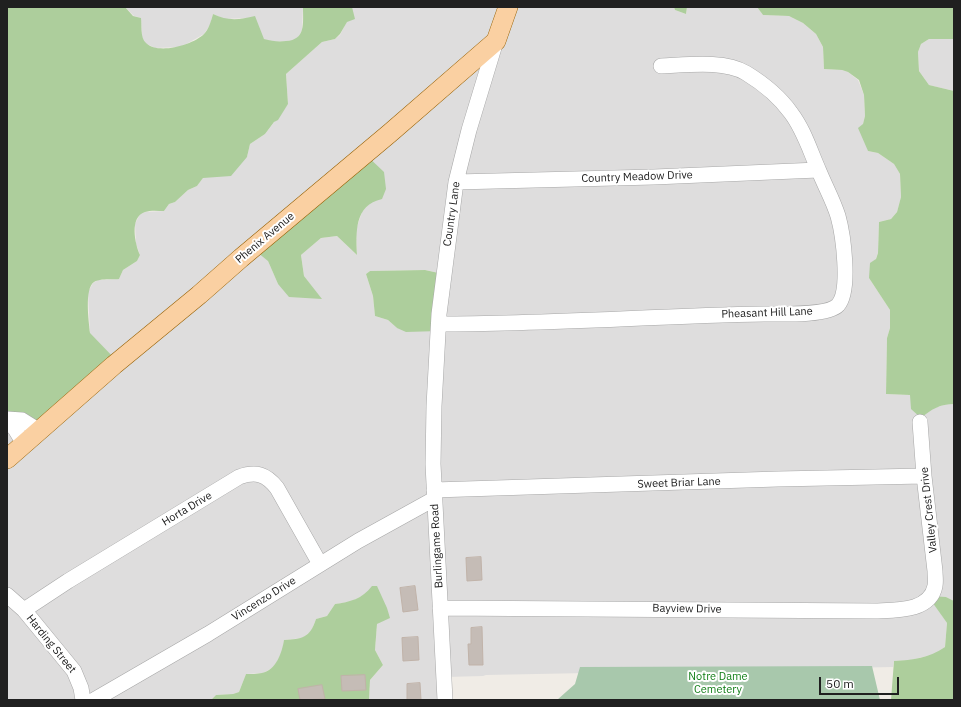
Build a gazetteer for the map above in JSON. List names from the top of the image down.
{
  "streets": {
    "main road": ["Phenix Avenue"],
    "street": [
      "Country Meadow Drive",
      "Country Lane",
      "Pheasant Hill Lane",
      "Sweet Briar Lane",
      "Horta Drive",
      "Valley Crest Drive",
      "Burlingame Road",
      "Vincenzo Drive",
      "Bayview Drive",
      "Harding Street"
    ]
  },
  "crossings": [
    ["Country Meadow Drive", "Country Lane"],
    ["Country Meadow Drive", "Pheasant Hill Lane"],
    ["Country Lane", "Phenix Avenue"],
    ["Country Lane", "Pheasant Hill Lane"],
    ["Country Lane", "Burlingame Road"],
    ["Sweet Briar Lane", "Valley Crest Drive"],
    ["Sweet Briar Lane", "Burlingame Road"],
    ["Sweet Briar Lane", "Vincenzo Drive"],
    ["Horta Drive", "Vincenzo Drive"],
    ["Horta Drive", "Harding Street"],
    ["Valley Crest Drive", "Bayview Drive"],
    ["Burlingame Road", "Vincenzo Drive"],
    ["Burlingame Road", "Bayview Drive"]
  ],
  "parks": ["Notre Dame Cemetery"],
  "scale_bar": "50 m"
}
